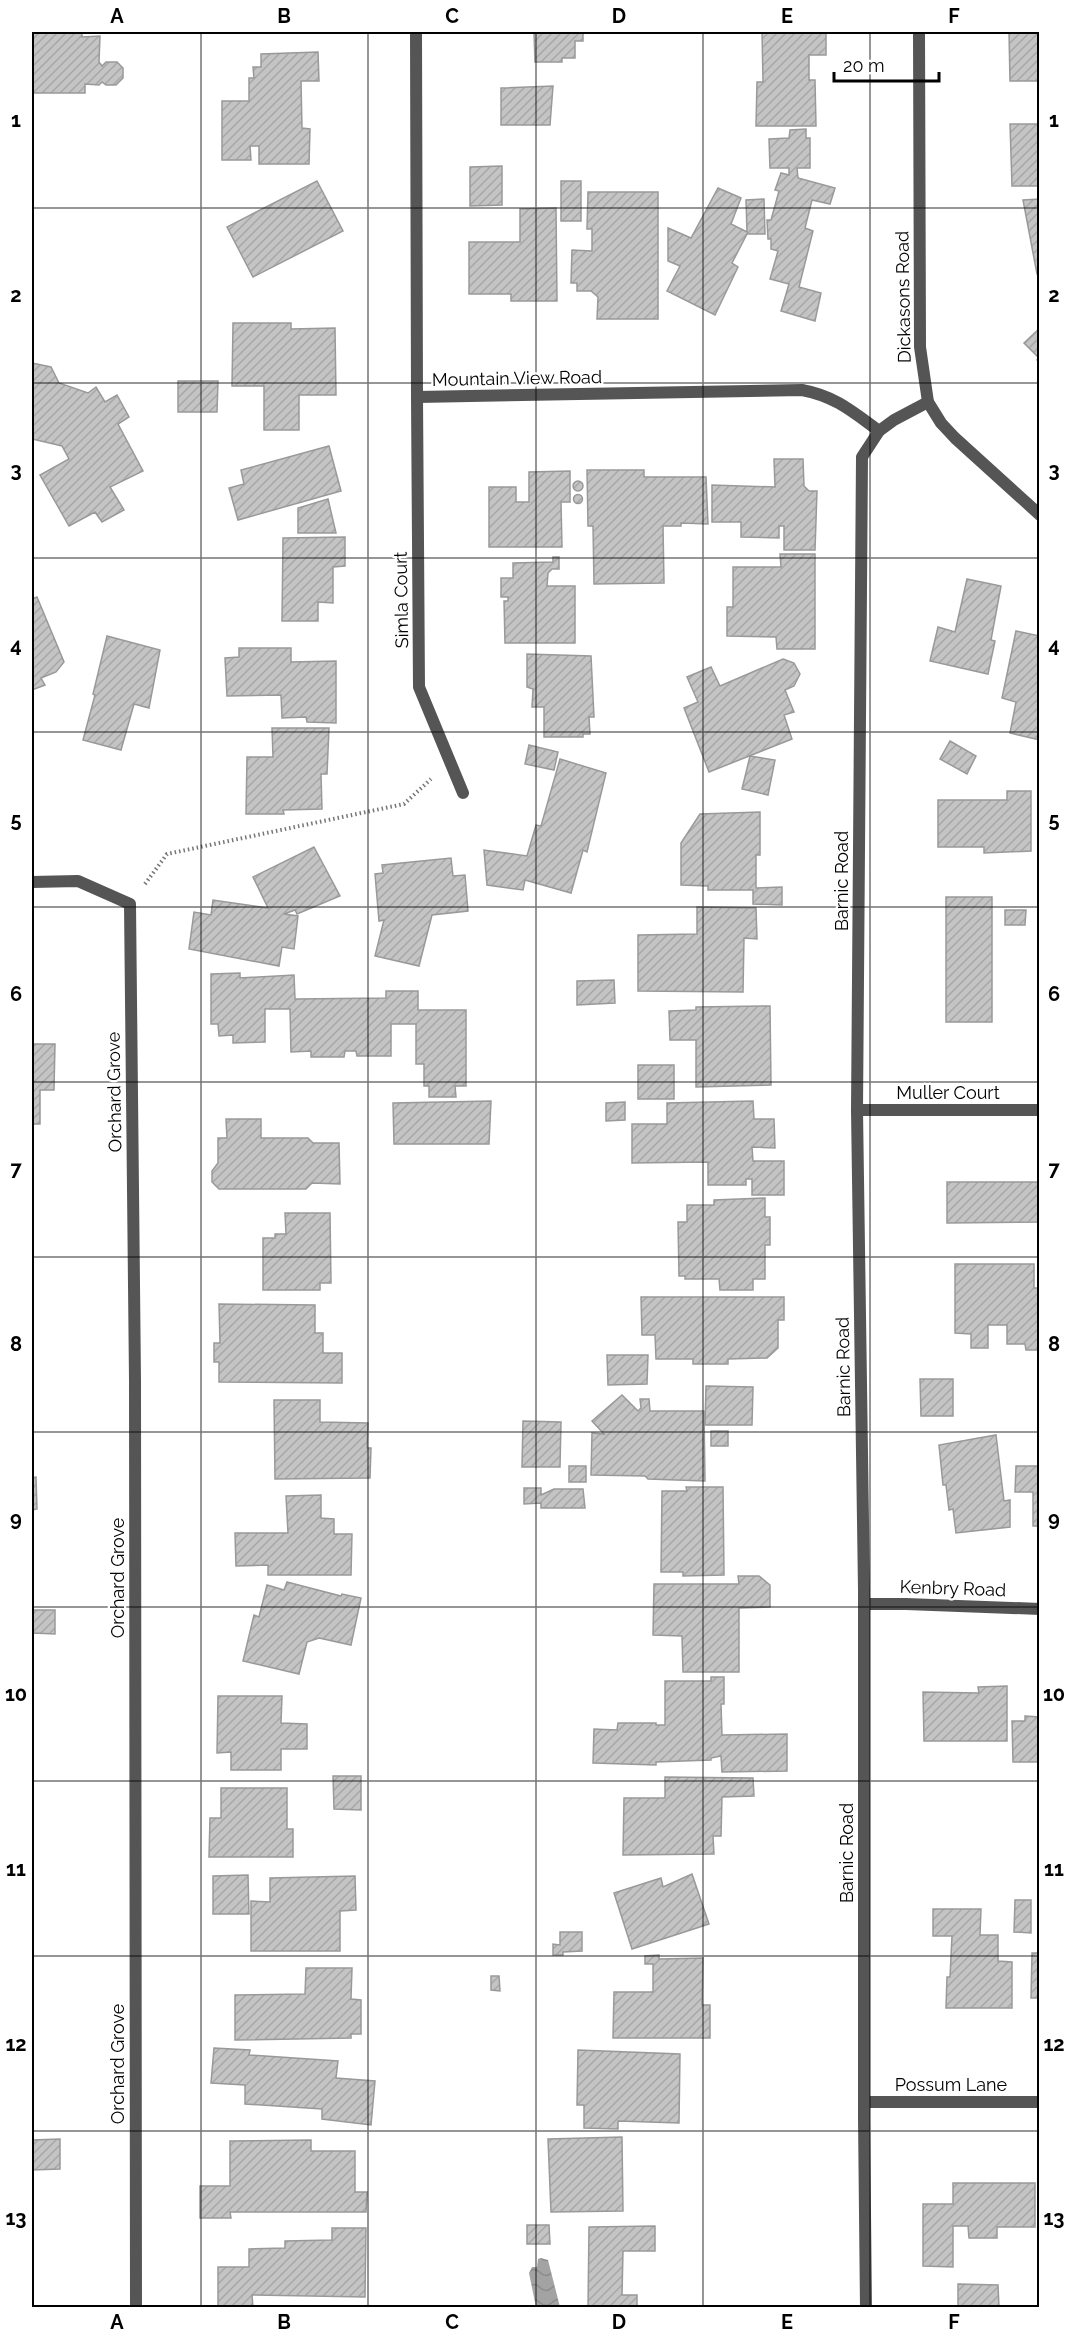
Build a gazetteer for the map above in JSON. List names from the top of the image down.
{
  "streets": {
    "street": [
      "Dickasons Road",
      "Mountain View Road",
      "Simla Court",
      "Barnic Road",
      "Orchard Grove",
      "Muller Court",
      "Kenbry Road",
      "Possum Lane"
    ]
  },
  "crossings": [
    ["Mountain View Road", "Simla Court"],
    ["Mountain View Road", "Barnic Road"],
    ["Barnic Road", "Muller Court"],
    ["Barnic Road", "Kenbry Road"],
    ["Barnic Road", "Possum Lane"]
  ],
  "scale_bar": "20 m",
  "grid": {
    "columns": [
      "A",
      "B",
      "C",
      "D",
      "E",
      "F"
    ],
    "rows": [
      "1",
      "2",
      "3",
      "4",
      "5",
      "6",
      "7",
      "8",
      "9",
      "10",
      "11",
      "12",
      "13"
    ]
  }
}
